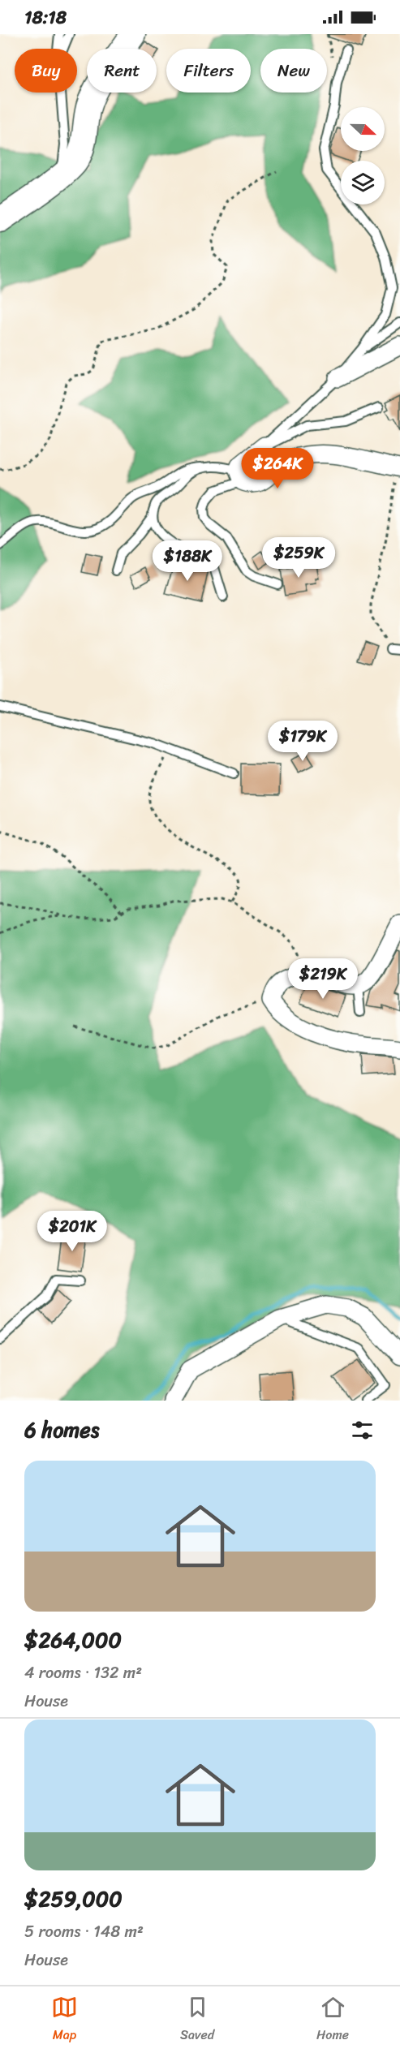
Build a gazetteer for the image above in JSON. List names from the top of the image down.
{
  "north": "right",
  "page": {
    "status": "18:18",
    "chip": [
      "Buy",
      "Rent",
      "Filters",
      "New"
    ],
    "price": [
      "$264K",
      "$259K",
      "$188K",
      "$179K",
      "$219K",
      "$201K"
    ],
    "heading": "6 homes",
    "list": [
      {
        "name": "$264,000",
        "note": "4 rooms · 132 m² · House"
      },
      {
        "name": "$259,000",
        "note": "5 rooms · 148 m² · House"
      }
    ],
    "tabs": ["Map", "Saved", "Home"]
  }
}
